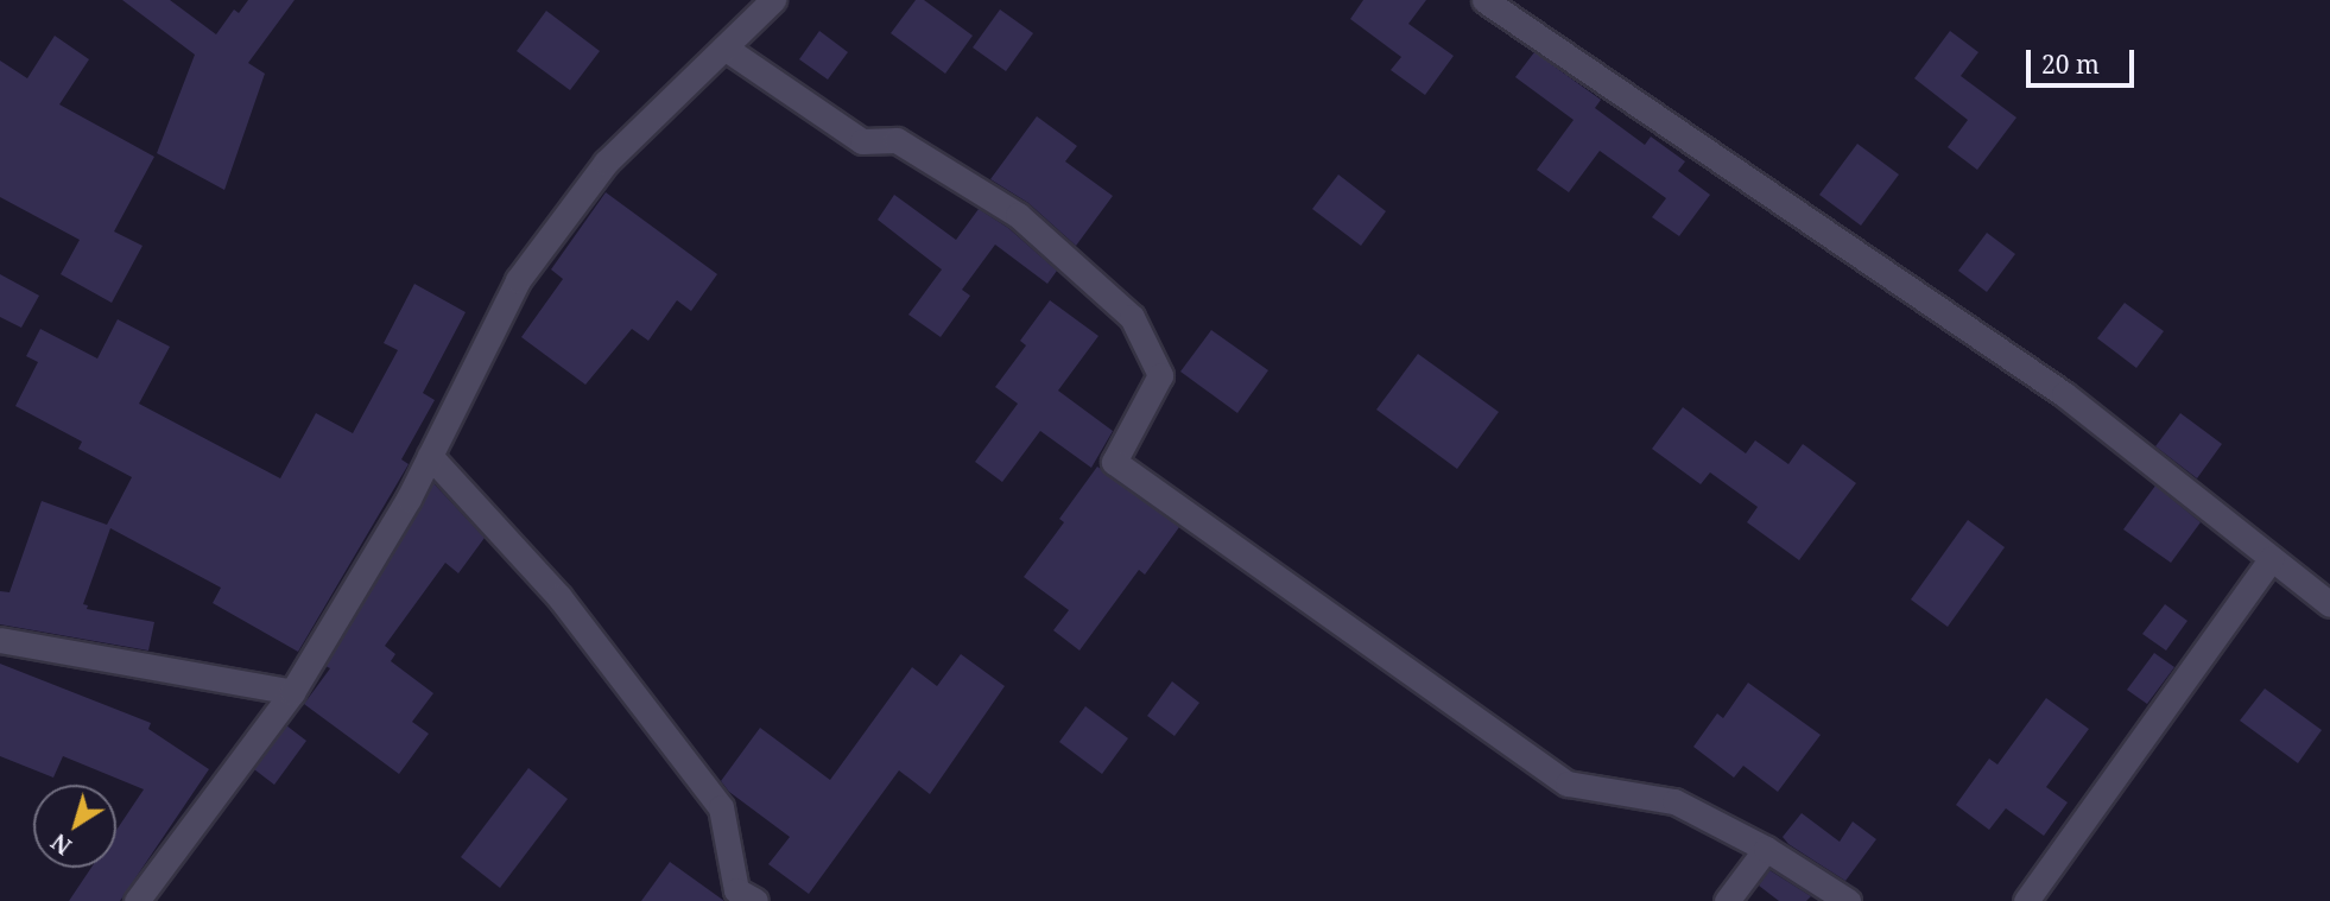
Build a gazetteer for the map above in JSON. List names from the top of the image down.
{
  "scale_bar": "20 m",
  "north": "bottom left"
}
